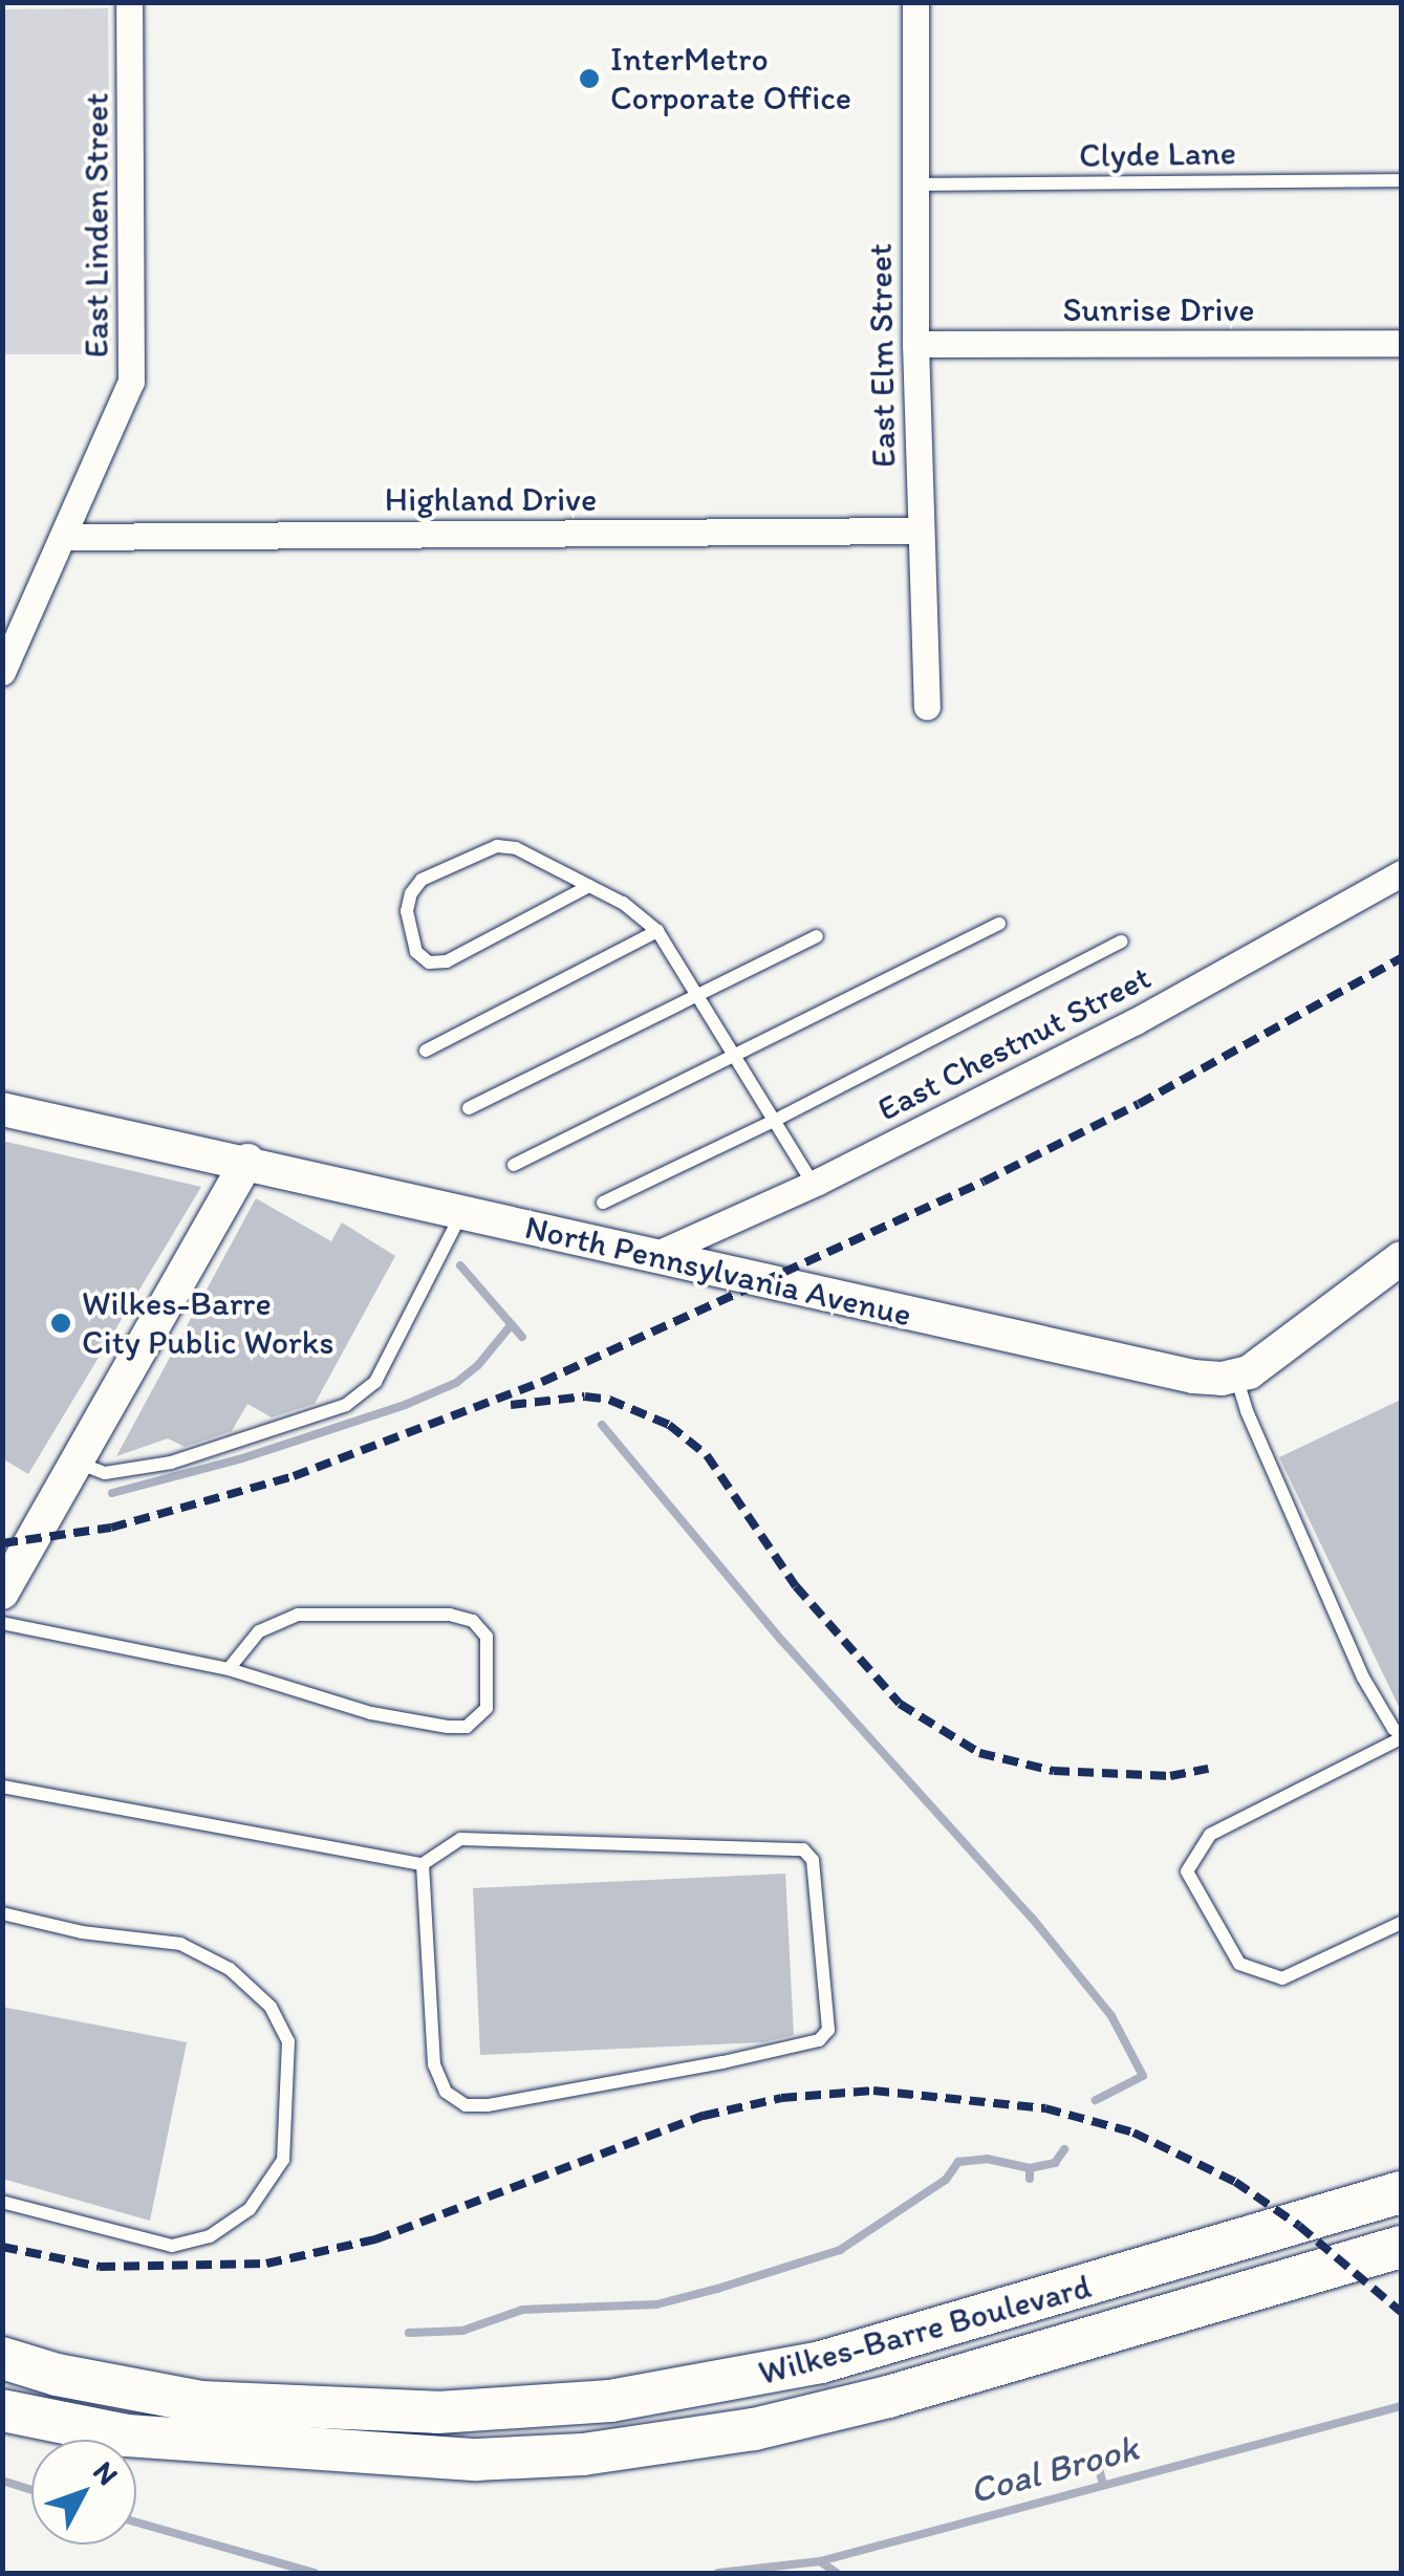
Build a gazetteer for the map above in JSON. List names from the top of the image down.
{
  "streets": {
    "main road": ["Wilkes-Barre Boulevard"],
    "street": [
      "East Linden Street",
      "Sunrise Drive",
      "East Elm Street",
      "Highland Drive",
      "East Chestnut Street",
      "North Pennsylvania Avenue"
    ],
    "lane": ["Clyde Lane"]
  },
  "crossings": [
    ["Clyde Lane", "East Elm Street"],
    ["East Linden Street", "Highland Drive"],
    ["Sunrise Drive", "East Elm Street"],
    ["East Elm Street", "Highland Drive"],
    ["East Chestnut Street", "North Pennsylvania Avenue"]
  ],
  "water": ["Coal Brook"],
  "places": ["InterMetro Corporate Office", "Wilkes-Barre City Public Works"],
  "north": "top right"
}
